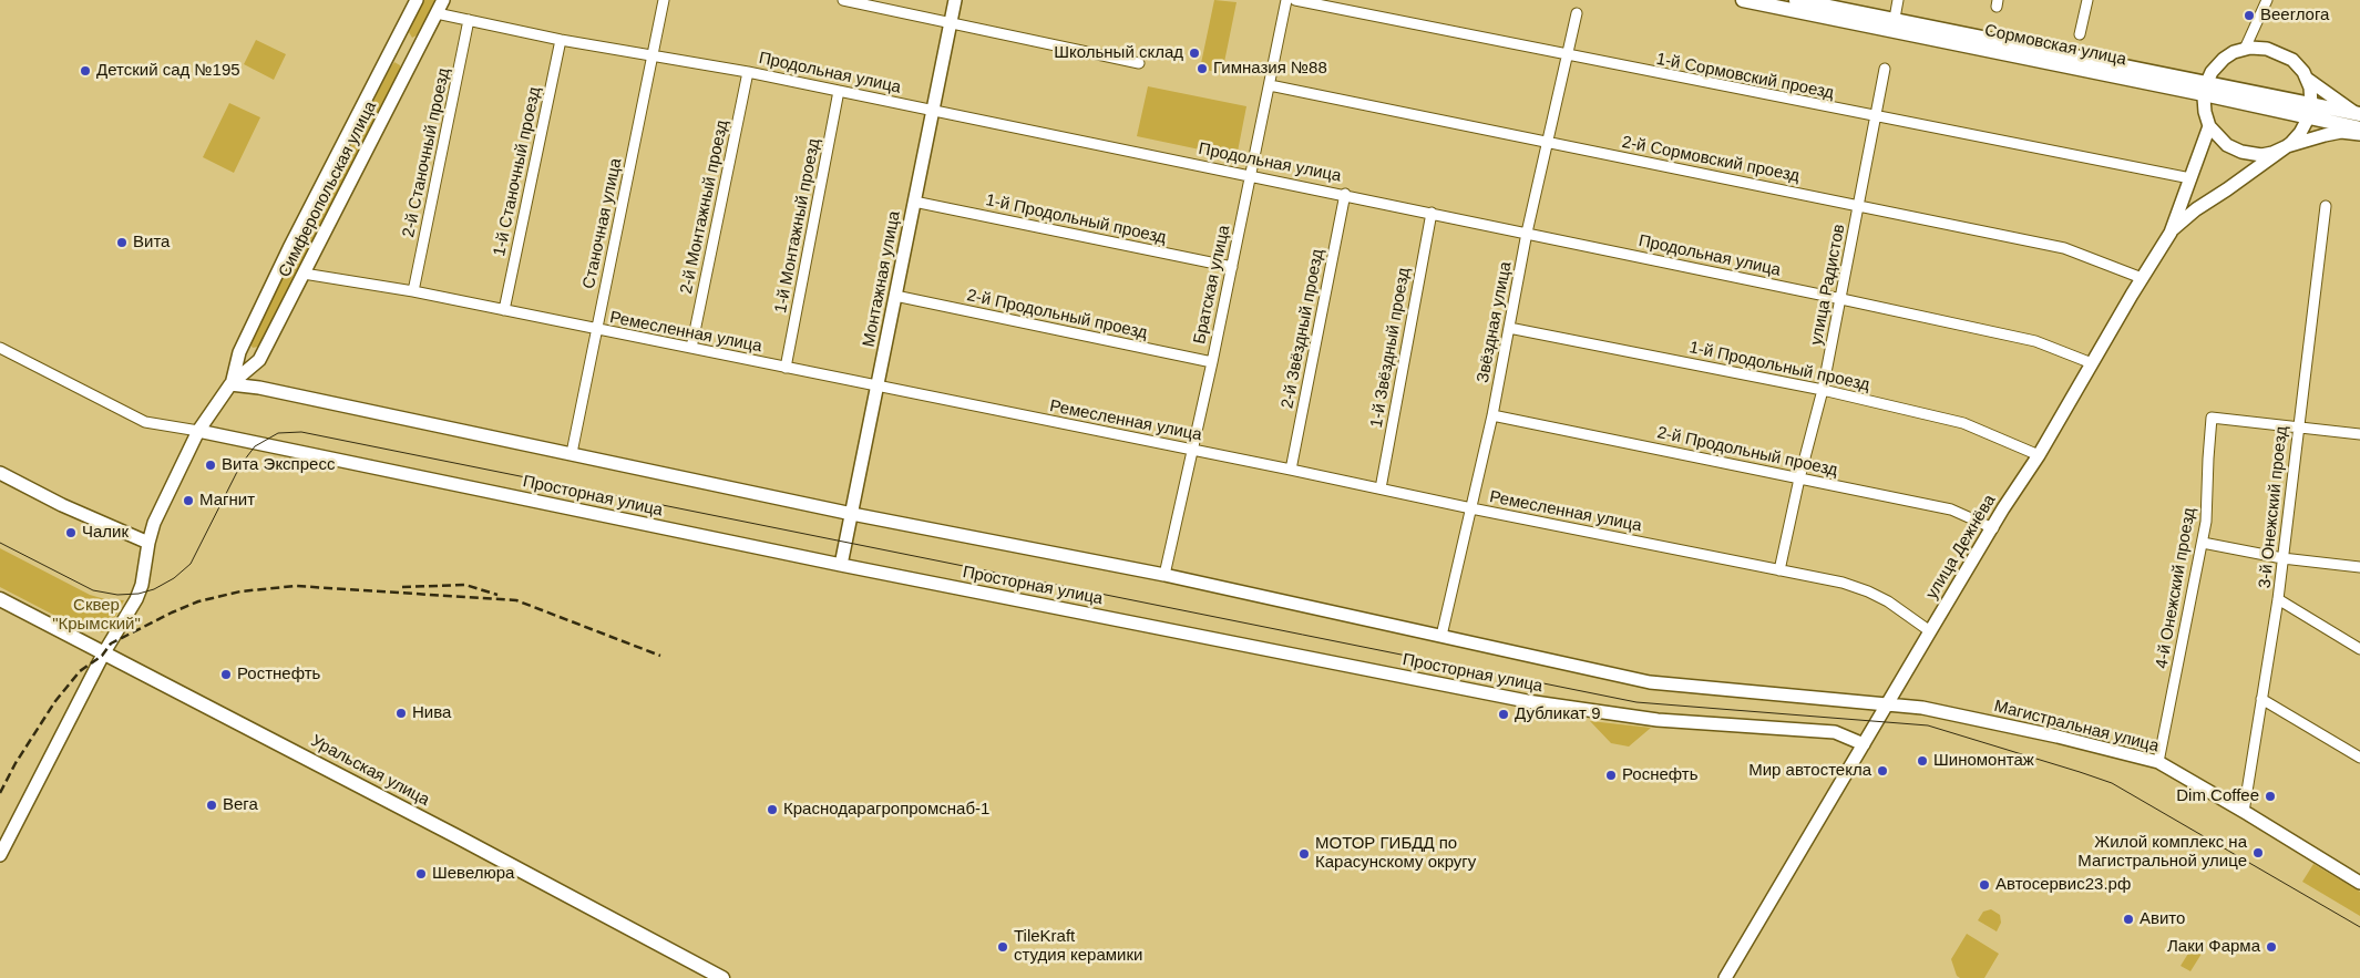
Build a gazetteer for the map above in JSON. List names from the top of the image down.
{
  "streets": {
    "main road": ["Сормовская улица", "Уральская улица"],
    "street": [
      "Продольная улица",
      "1-й Сормовский проезд",
      "2-й Станочный проезд",
      "2-й Сормовский проезд",
      "1-й Станочный проезд",
      "Симферопольская улица",
      "2-й Монтажный проезд",
      "1-й Продольный проезд",
      "Станочная улица",
      "1-й Монтажный проезд",
      "Монтажная улица",
      "Братская улица",
      "улица Радистов",
      "2-й Продольный проезд",
      "Звёздная улица",
      "2-й Звёздный проезд",
      "Ремесленная улица",
      "1-й Звёздный проезд",
      "Просторная улица",
      "3-й Онежский проезд",
      "улица Дежнёва",
      "4-й Онежский проезд",
      "Магистральная улица"
    ]
  },
  "crossings": [
    ["Продольная улица", "2-й Станочный проезд"],
    ["Продольная улица", "1-й Станочный проезд"],
    ["Продольная улица", "Симферопольская улица"],
    ["Продольная улица", "2-й Монтажный проезд"],
    ["Продольная улица", "Станочная улица"],
    ["Продольная улица", "1-й Монтажный проезд"],
    ["Продольная улица", "Монтажная улица"],
    ["Продольная улица", "Братская улица"],
    ["Продольная улица", "улица Радистов"],
    ["Продольная улица", "Звёздная улица"],
    ["Продольная улица", "2-й Звёздный проезд"],
    ["Продольная улица", "1-й Звёздный проезд"],
    ["Продольная улица", "улица Дежнёва"],
    ["1-й Сормовский проезд", "улица Радистов"],
    ["1-й Сормовский проезд", "Звёздная улица"],
    ["1-й Сормовский проезд", "улица Дежнёва"],
    ["2-й Станочный проезд", "Ремесленная улица"],
    ["2-й Сормовский проезд", "Братская улица"],
    ["2-й Сормовский проезд", "улица Радистов"],
    ["2-й Сормовский проезд", "Звёздная улица"],
    ["2-й Сормовский проезд", "улица Дежнёва"],
    ["1-й Станочный проезд", "Ремесленная улица"],
    ["Симферопольская улица", "Ремесленная улица"],
    ["Симферопольская улица", "Просторная улица"],
    ["Симферопольская улица", "Уральская улица"],
    ["2-й Монтажный проезд", "Ремесленная улица"],
    ["1-й Продольный проезд", "Монтажная улица"],
    ["1-й Продольный проезд", "Братская улица"],
    ["1-й Продольный проезд", "улица Радистов"],
    ["1-й Продольный проезд", "Звёздная улица"],
    ["1-й Продольный проезд", "улица Дежнёва"],
    ["Станочная улица", "Ремесленная улица"],
    ["Станочная улица", "Просторная улица"],
    ["1-й Монтажный проезд", "Ремесленная улица"],
    ["Монтажная улица", "2-й Продольный проезд"],
    ["Монтажная улица", "Ремесленная улица"],
    ["Монтажная улица", "Просторная улица"],
    ["Братская улица", "2-й Продольный проезд"],
    ["Братская улица", "Ремесленная улица"],
    ["Братская улица", "Просторная улица"],
    ["улица Радистов", "2-й Продольный проезд"],
    ["улица Радистов", "Ремесленная улица"],
    ["2-й Продольный проезд", "Звёздная улица"],
    ["2-й Продольный проезд", "улица Дежнёва"],
    ["Звёздная улица", "Ремесленная улица"],
    ["Звёздная улица", "Просторная улица"],
    ["2-й Звёздный проезд", "Ремесленная улица"],
    ["Ремесленная улица", "1-й Звёздный проезд"],
    ["Ремесленная улица", "улица Дежнёва"],
    ["Просторная улица", "улица Дежнёва"],
    ["Просторная улица", "Магистральная улица"],
    ["3-й Онежский проезд", "4-й Онежский проезд"],
    ["3-й Онежский проезд", "Магистральная улица"],
    ["улица Дежнёва", "Магистральная улица"],
    ["4-й Онежский проезд", "Магистральная улица"]
  ],
  "parks": ["Сквер \"Крымский\""],
  "places": [
    "Beerлога",
    "Школьный склад",
    "Гимназия №88",
    "Детский сад №195",
    "Вита",
    "Вита Экспресс",
    "Магнит",
    "Чалик",
    "Ростнефть",
    "Нива",
    "Дубликат 9",
    "Шиномонтаж",
    "Мир автостекла",
    "Роснефть",
    "Dim Coffee",
    "Вега",
    "Краснодарагропромснаб-1",
    "Жилой комплекс на Магистральной улице",
    "МОТОР ГИБДД по Карасунскому округу",
    "Шевелюра",
    "Автосервис23.рф",
    "Авито",
    "TileKraft студия керамики",
    "Лаки Фарма"
  ]
}
